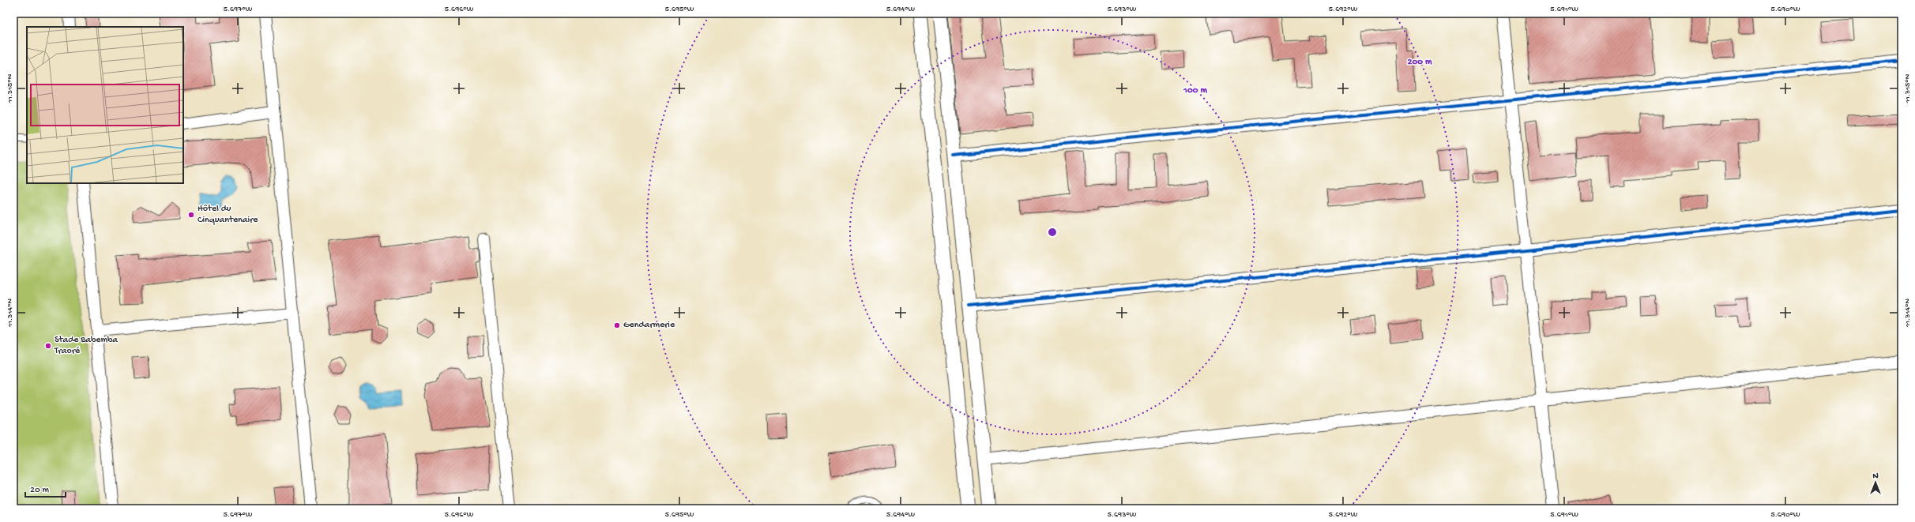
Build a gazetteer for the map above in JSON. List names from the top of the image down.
{
  "places": ["Hôtel du Cinquantenaire", "Gendarmerie", "Stade Babemba Traoré"],
  "scale_bar": "20 m",
  "north": "top",
  "coordinates": [
    "5.697°W",
    "5.696°W",
    "5.695°W",
    "5.694°W",
    "5.693°W",
    "5.692°W",
    "5.691°W",
    "5.690°W",
    "11.315°N",
    "11.314°N"
  ],
  "rings": ["200 m", "100 m"]
}
